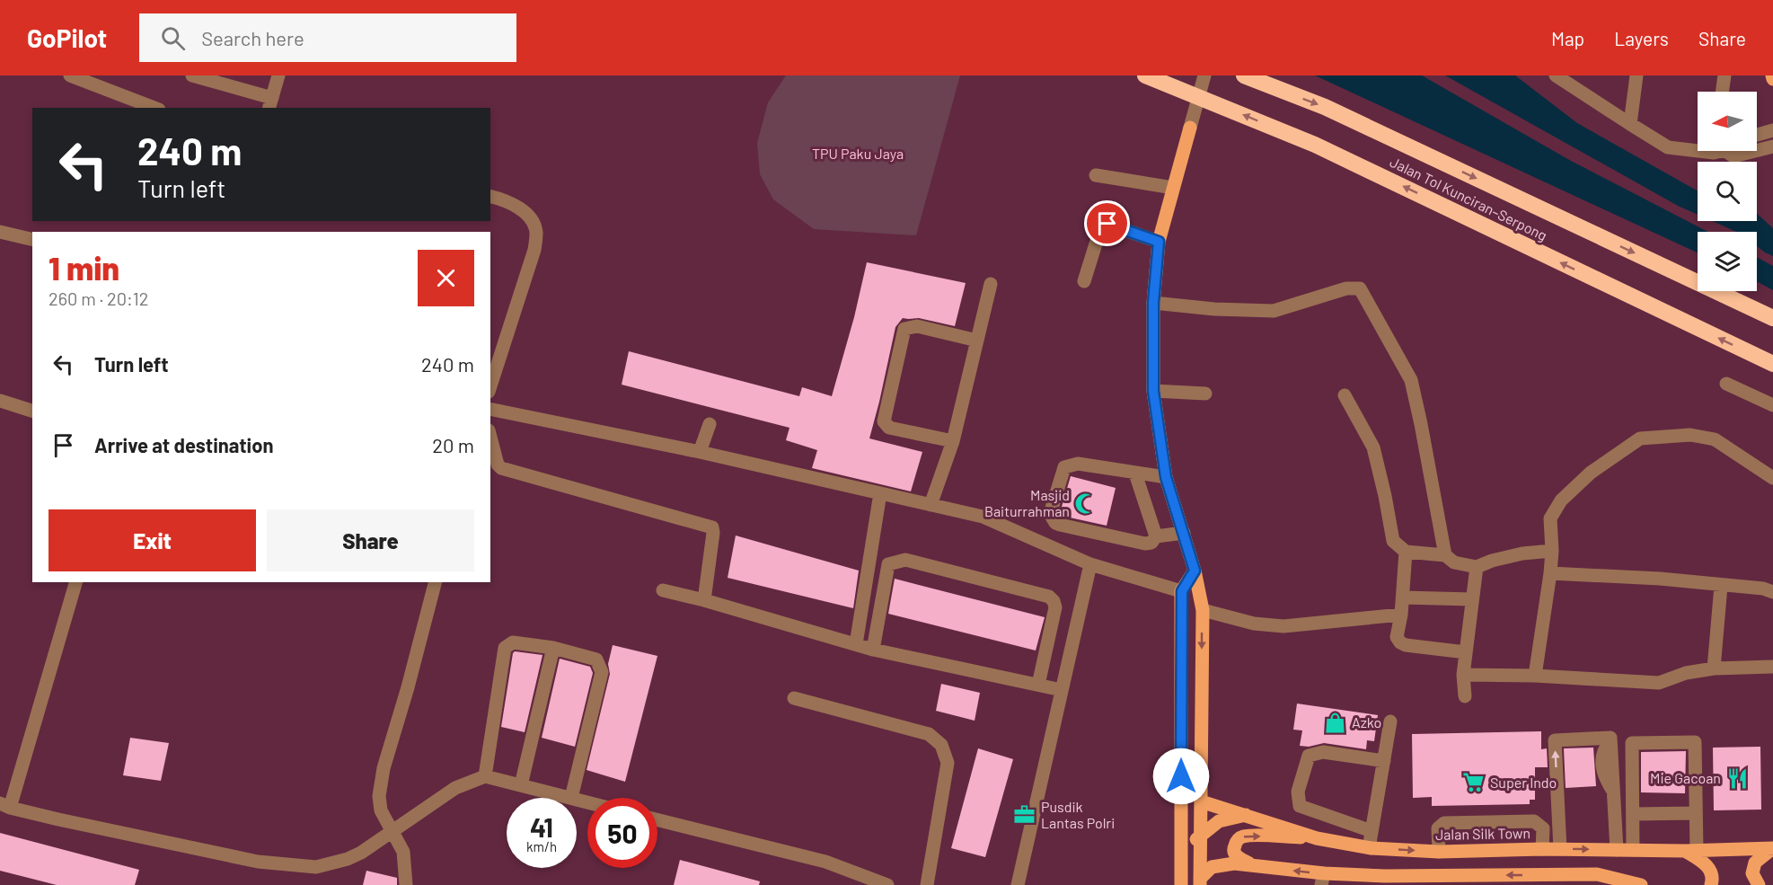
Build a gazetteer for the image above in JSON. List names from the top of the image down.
{
  "streets": {
    "highway": ["Jalan Tol Kunciran–Serpong"],
    "main road": ["Jalan Silk Town"]
  },
  "parks": ["TPU Paku Jaya"],
  "places": {
    "mosque": ["Masjid Baiturrahman"],
    "shop": ["Azko"],
    "restaurant": ["Mie Gacoan"],
    "supermarket": ["Super Indo"],
    "office": ["Pusdik Lantas Polri"]
  },
  "north": "left",
  "page": {
    "header": "GoPilot",
    "search": "Search here",
    "nav": ["Map", "Layers", "Share"],
    "turn": ["240 m", "Turn left"],
    "heading": ["1 min", "260 m · 20:12"],
    "list": [
      {
        "name": "Turn left",
        "value": "240 m"
      },
      {
        "name": "Arrive at destination",
        "value": "20 m"
      }
    ],
    "buttons": ["Exit", "Share"],
    "speed": "41 km/h",
    "limit": "50"
  }
}
